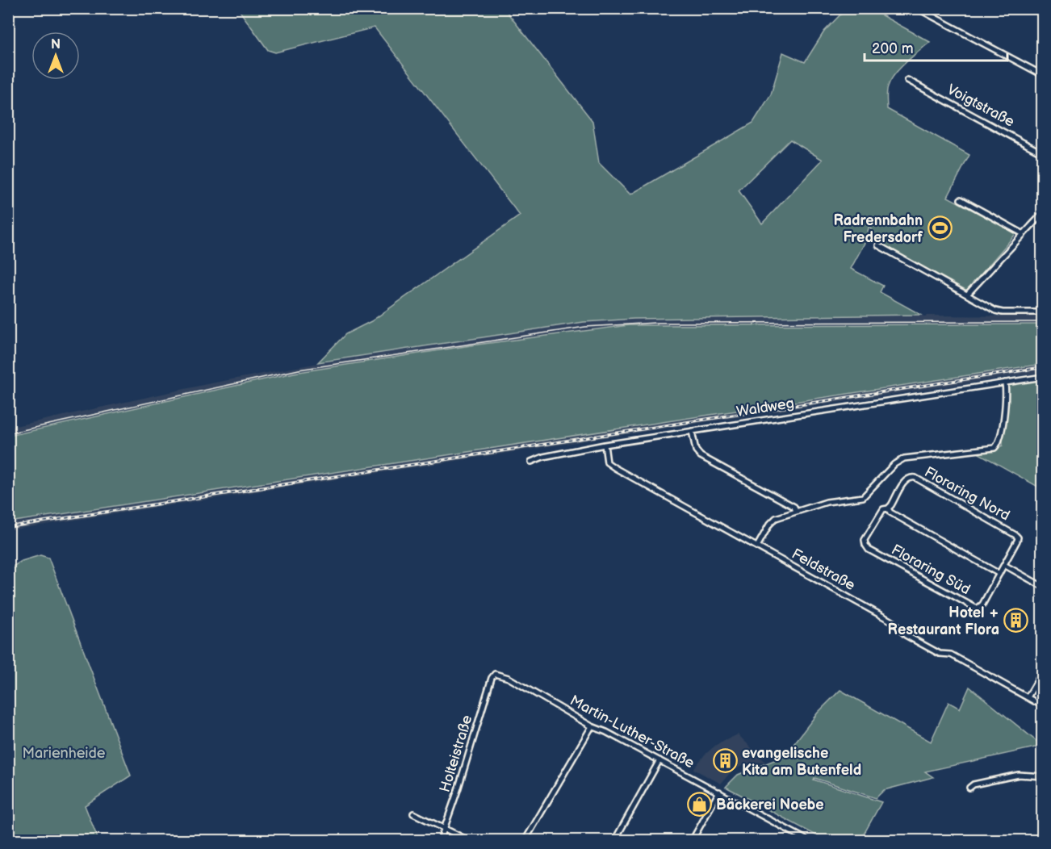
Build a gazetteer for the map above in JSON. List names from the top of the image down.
{
  "streets": {
    "street": [
      "Voigtstraße",
      "Waldweg",
      "Floraring Nord",
      "Feldstraße",
      "Floraring Süd",
      "Martin-Luther-Straße",
      "Holteistraße"
    ]
  },
  "crossings": [
    ["Waldweg", "Feldstraße"],
    ["Floraring Nord", "Floraring Süd"],
    ["Martin-Luther-Straße", "Holteistraße"]
  ],
  "parks": ["Marienheide"],
  "places": {
    "sports": ["Radrennbahn Fredersdorf"],
    "building": ["Hotel + Restaurant Flora", "evangelische Kita am Butenfeld"],
    "shop": ["Bäckerei Noebe"]
  },
  "scale_bar": "200 m",
  "north": "top"
}
